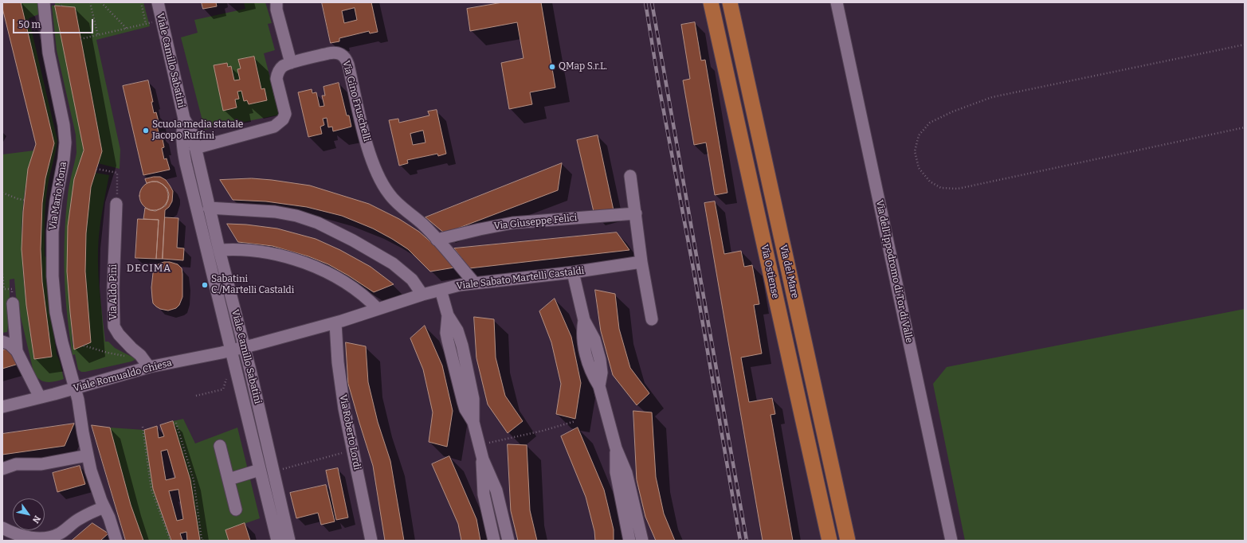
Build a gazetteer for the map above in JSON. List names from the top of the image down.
{
  "streets": {
    "main road": ["Via Ostiense", "Via del Mare"],
    "street": [
      "Viale Camillo Sabatini",
      "Via Gino Fruschelli",
      "Via Mario Mona",
      "Via Giuseppe Felici",
      "Via dell'Ippodromo di Tor di Valle",
      "Viale Sabato Martelli Castaldi",
      "Via Aldo Pini",
      "Viale Romualdo Chiesa",
      "Via Roberto Lordi"
    ]
  },
  "crossings": [
    ["Viale Camillo Sabatini", "Via Gino Fruschelli"],
    ["Viale Camillo Sabatini", "Viale Sabato Martelli Castaldi"],
    ["Viale Camillo Sabatini", "Viale Romualdo Chiesa"],
    ["Via Gino Fruschelli", "Via Giuseppe Felici"],
    ["Via Gino Fruschelli", "Viale Sabato Martelli Castaldi"],
    ["Via Mario Mona", "Viale Romualdo Chiesa"],
    ["Viale Sabato Martelli Castaldi", "Viale Romualdo Chiesa"],
    ["Viale Sabato Martelli Castaldi", "Via Roberto Lordi"],
    ["Via Aldo Pini", "Viale Romualdo Chiesa"]
  ],
  "districts": ["DECIMA"],
  "places": ["QMap S.r.L.", "Scuola media statale Jacopo Ruffini", "Sabatini C./Martelli Castaldi"],
  "scale_bar": "50 m",
  "north": "bottom right"
}
